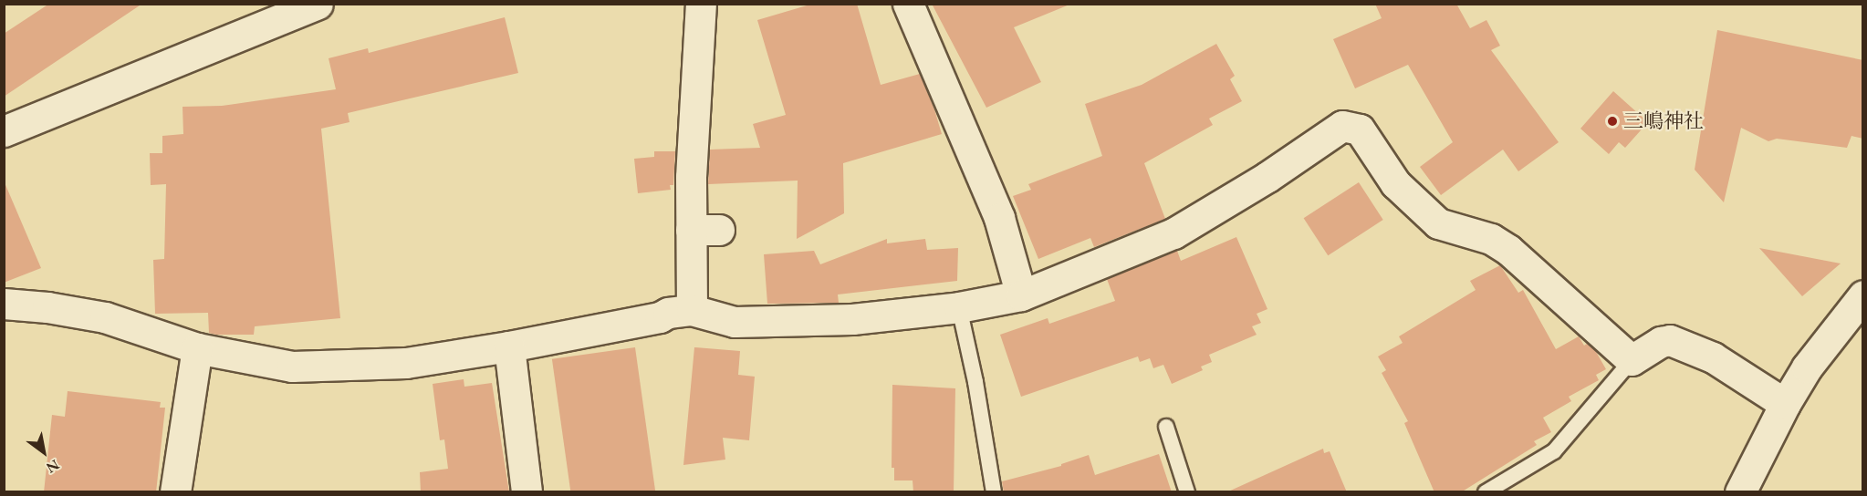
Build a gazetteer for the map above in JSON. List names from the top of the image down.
{
  "places": ["三嶋神社"],
  "north": "bottom right"
}
